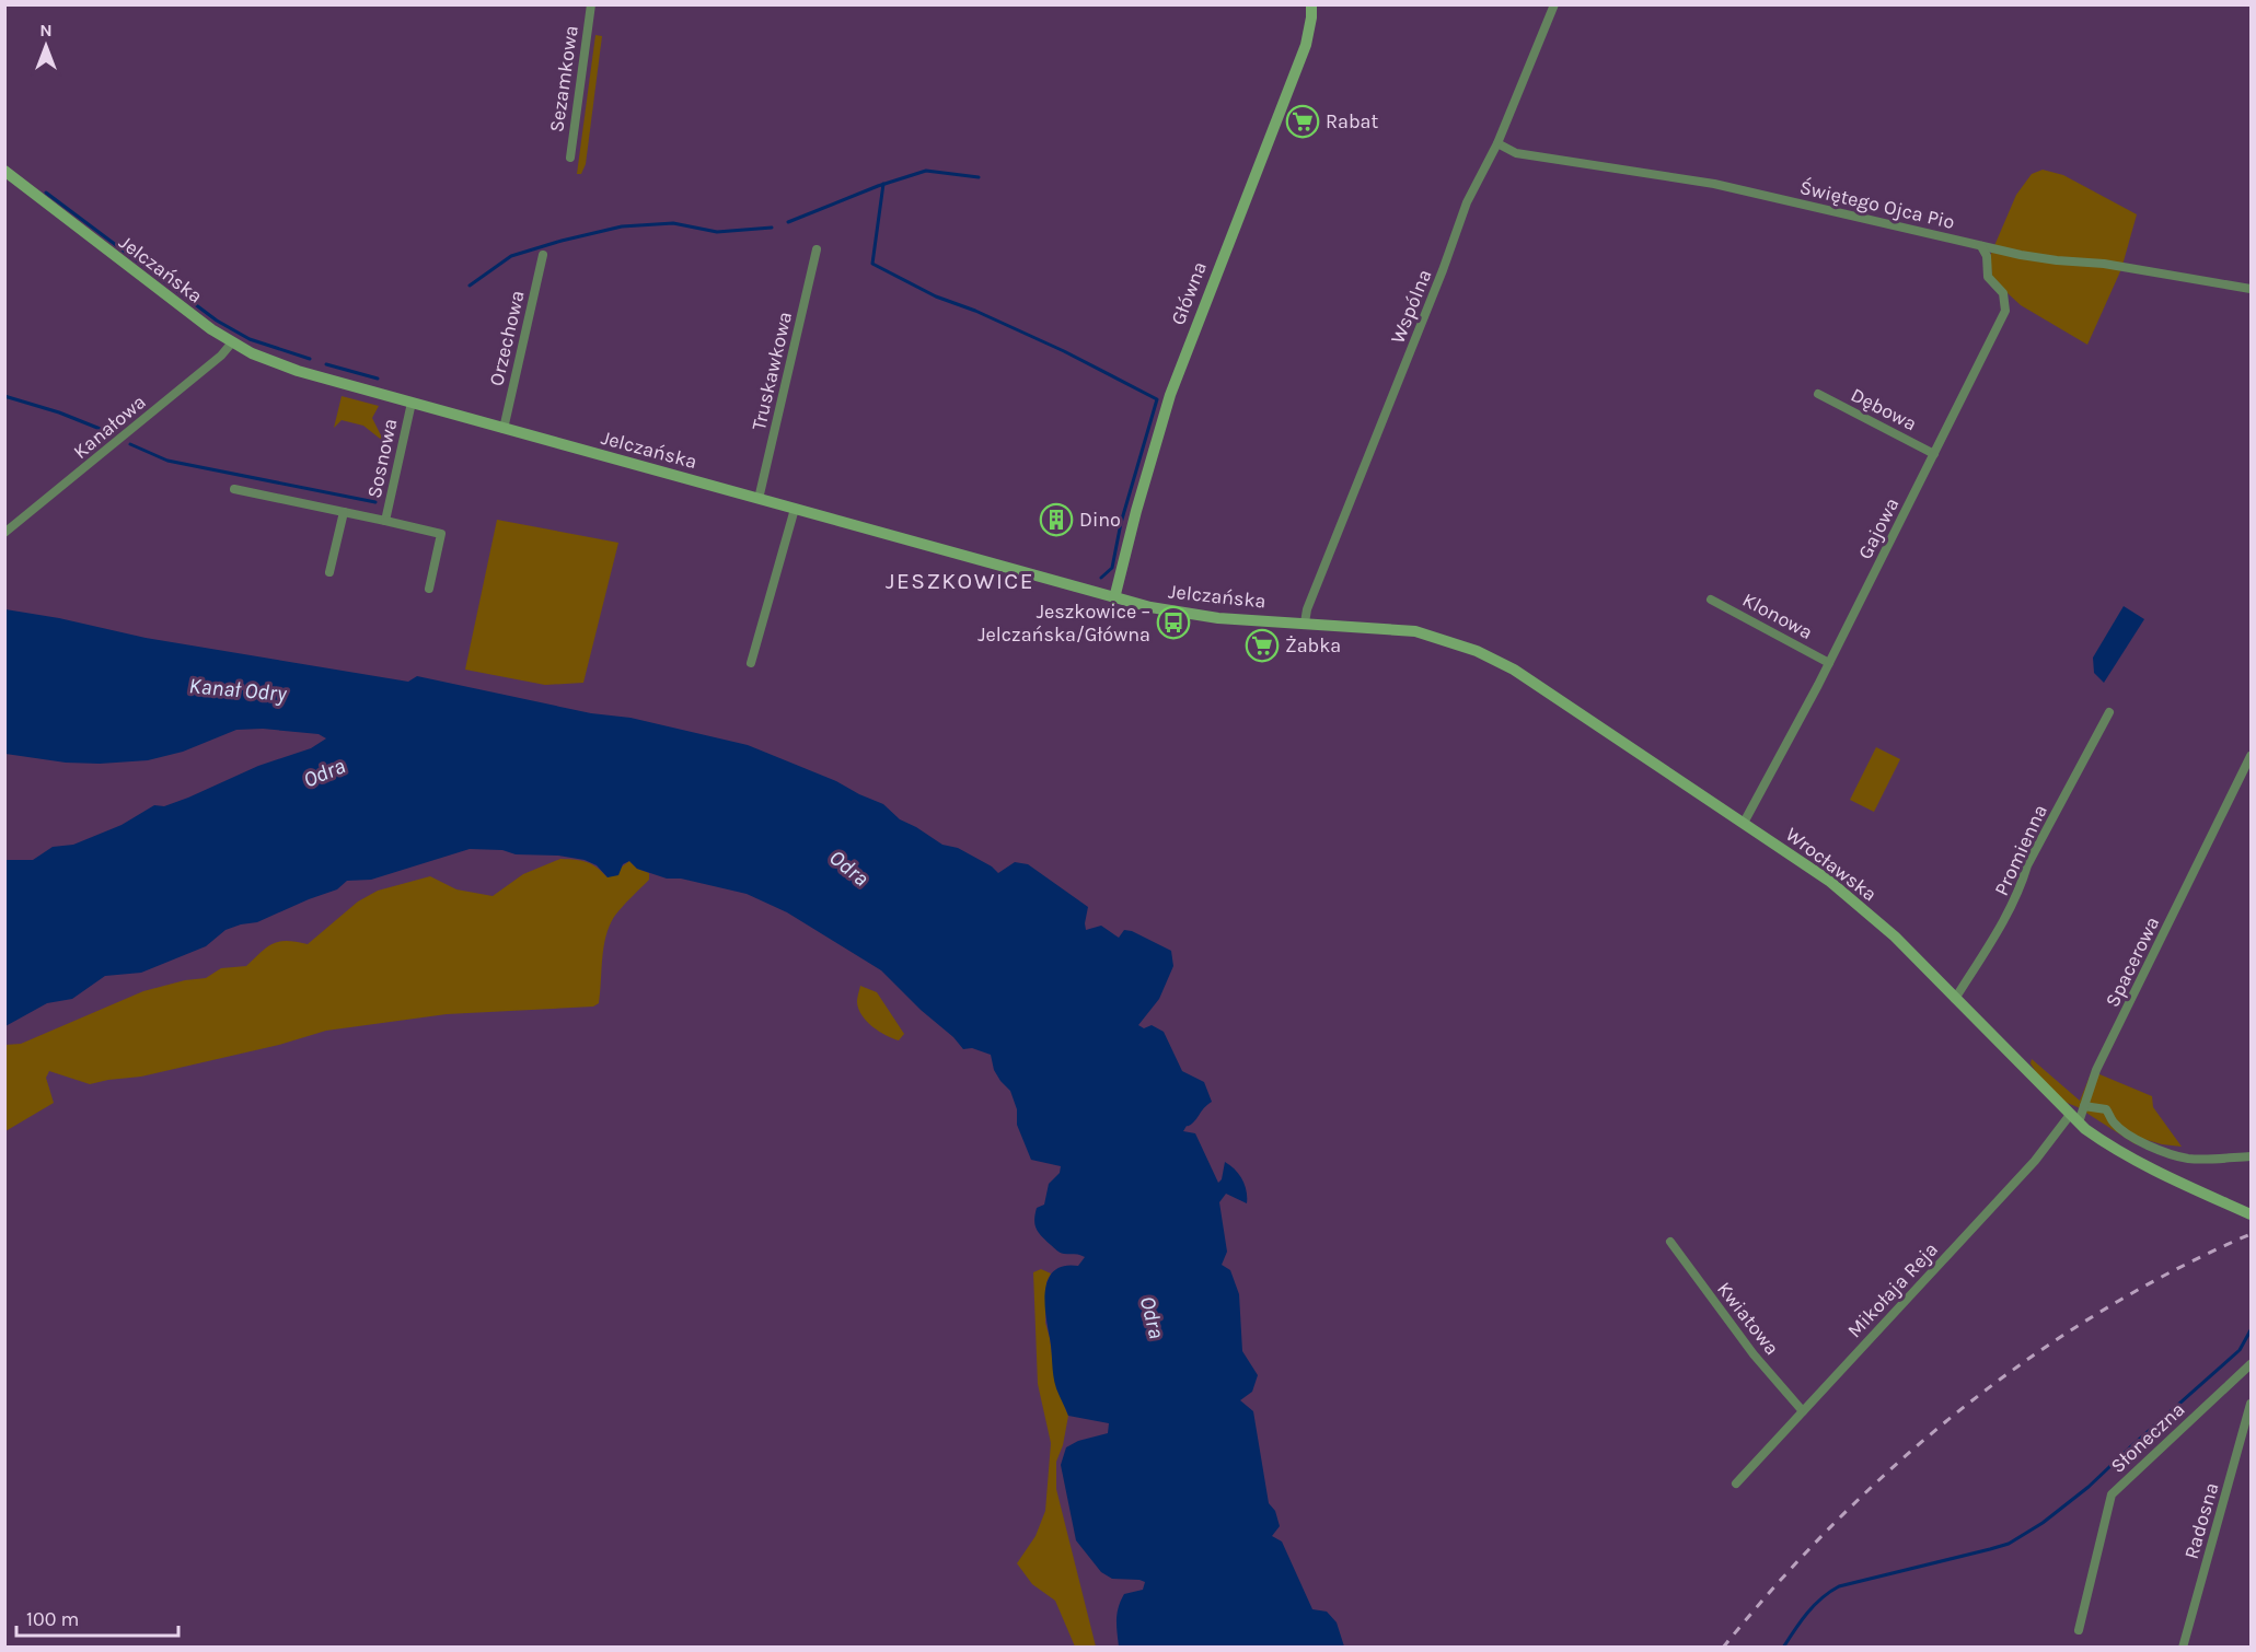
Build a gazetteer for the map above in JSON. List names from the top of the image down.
{
  "streets": {
    "main road": ["Jelczańska", "Główna", "Wrocławska"],
    "street": [
      "Sezamkowa",
      "Świętego Ojca Pio",
      "Wspólna",
      "Orzechowa",
      "Truskawkowa",
      "Dębowa",
      "Kanałowa",
      "Sosnowa",
      "Gajowa",
      "Klonowa",
      "Promienna",
      "Spacerowa",
      "Mikołaja Reja",
      "Kwiatowa",
      "Słoneczna",
      "Radosna"
    ]
  },
  "crossings": [
    ["Świętego Ojca Pio", "Wspólna"],
    ["Świętego Ojca Pio", "Gajowa"],
    ["Jelczańska", "Główna"],
    ["Jelczańska", "Wspólna"],
    ["Jelczańska", "Orzechowa"],
    ["Jelczańska", "Truskawkowa"],
    ["Jelczańska", "Kanałowa"],
    ["Jelczańska", "Sosnowa"],
    ["Jelczańska", "Wrocławska"],
    ["Dębowa", "Gajowa"],
    ["Gajowa", "Klonowa"],
    ["Gajowa", "Wrocławska"],
    ["Promienna", "Wrocławska"],
    ["Wrocławska", "Spacerowa"],
    ["Wrocławska", "Mikołaja Reja"],
    ["Spacerowa", "Mikołaja Reja"],
    ["Mikołaja Reja", "Kwiatowa"]
  ],
  "districts": ["JESZKOWICE"],
  "water": ["Kanał Odry", "Odra"],
  "places": {
    "supermarket": ["Rabat", "Żabka"],
    "building": ["Dino"],
    "bus stop": ["Jeszkowice – Jelczańska/Główna"]
  },
  "scale_bar": "100 m",
  "north": "top"
}
